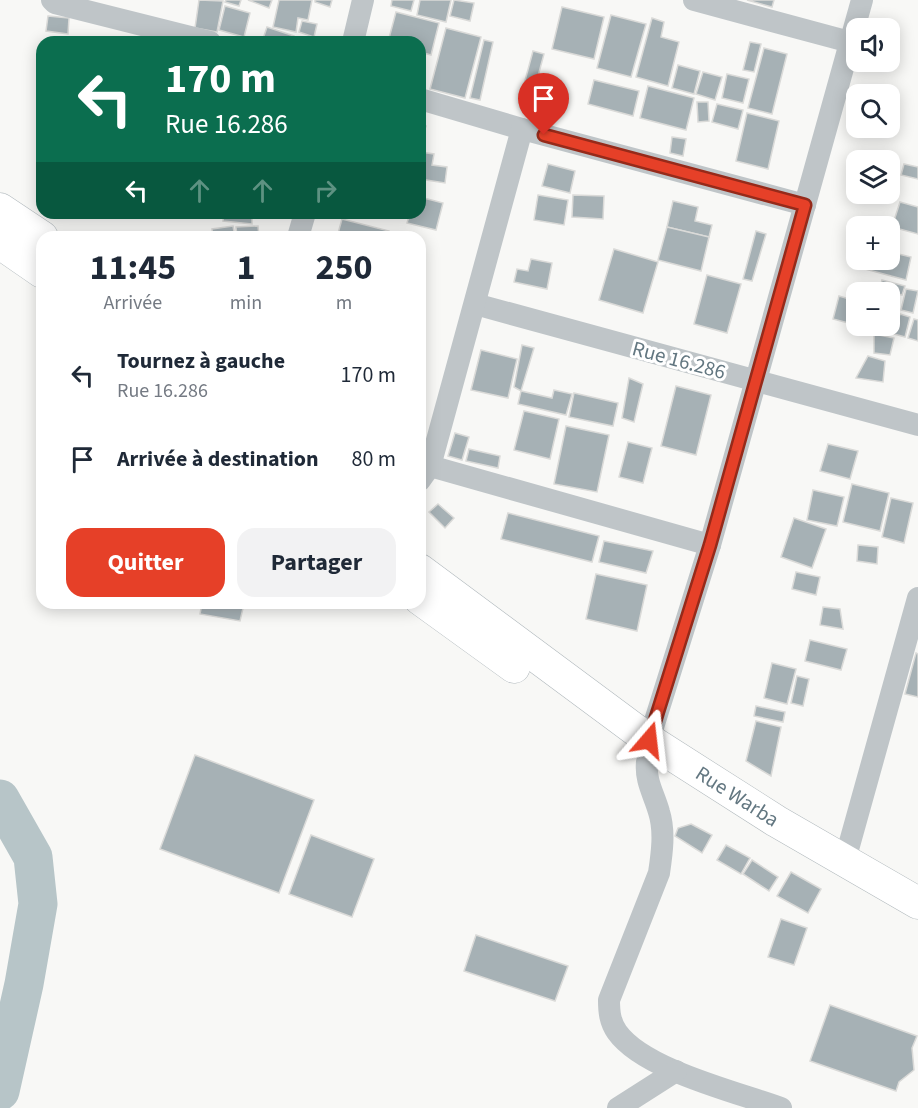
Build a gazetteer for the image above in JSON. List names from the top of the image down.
{
  "streets": {
    "main road": ["Rue Warba"],
    "street": ["Rue 16.286"]
  },
  "page": {
    "map_buttons": ["+", "−"],
    "turn": ["170 m", "Rue 16.286"],
    "eta": [
      "11:45",
      "Arrivée",
      "1",
      "min",
      "250",
      "m"
    ],
    "list": [
      {
        "name": "Tournez à gauche",
        "note": "Rue 16.286",
        "value": "170 m"
      },
      {
        "name": "Arrivée à destination",
        "value": "80 m"
      }
    ],
    "buttons": ["Quitter", "Partager"]
  }
}
